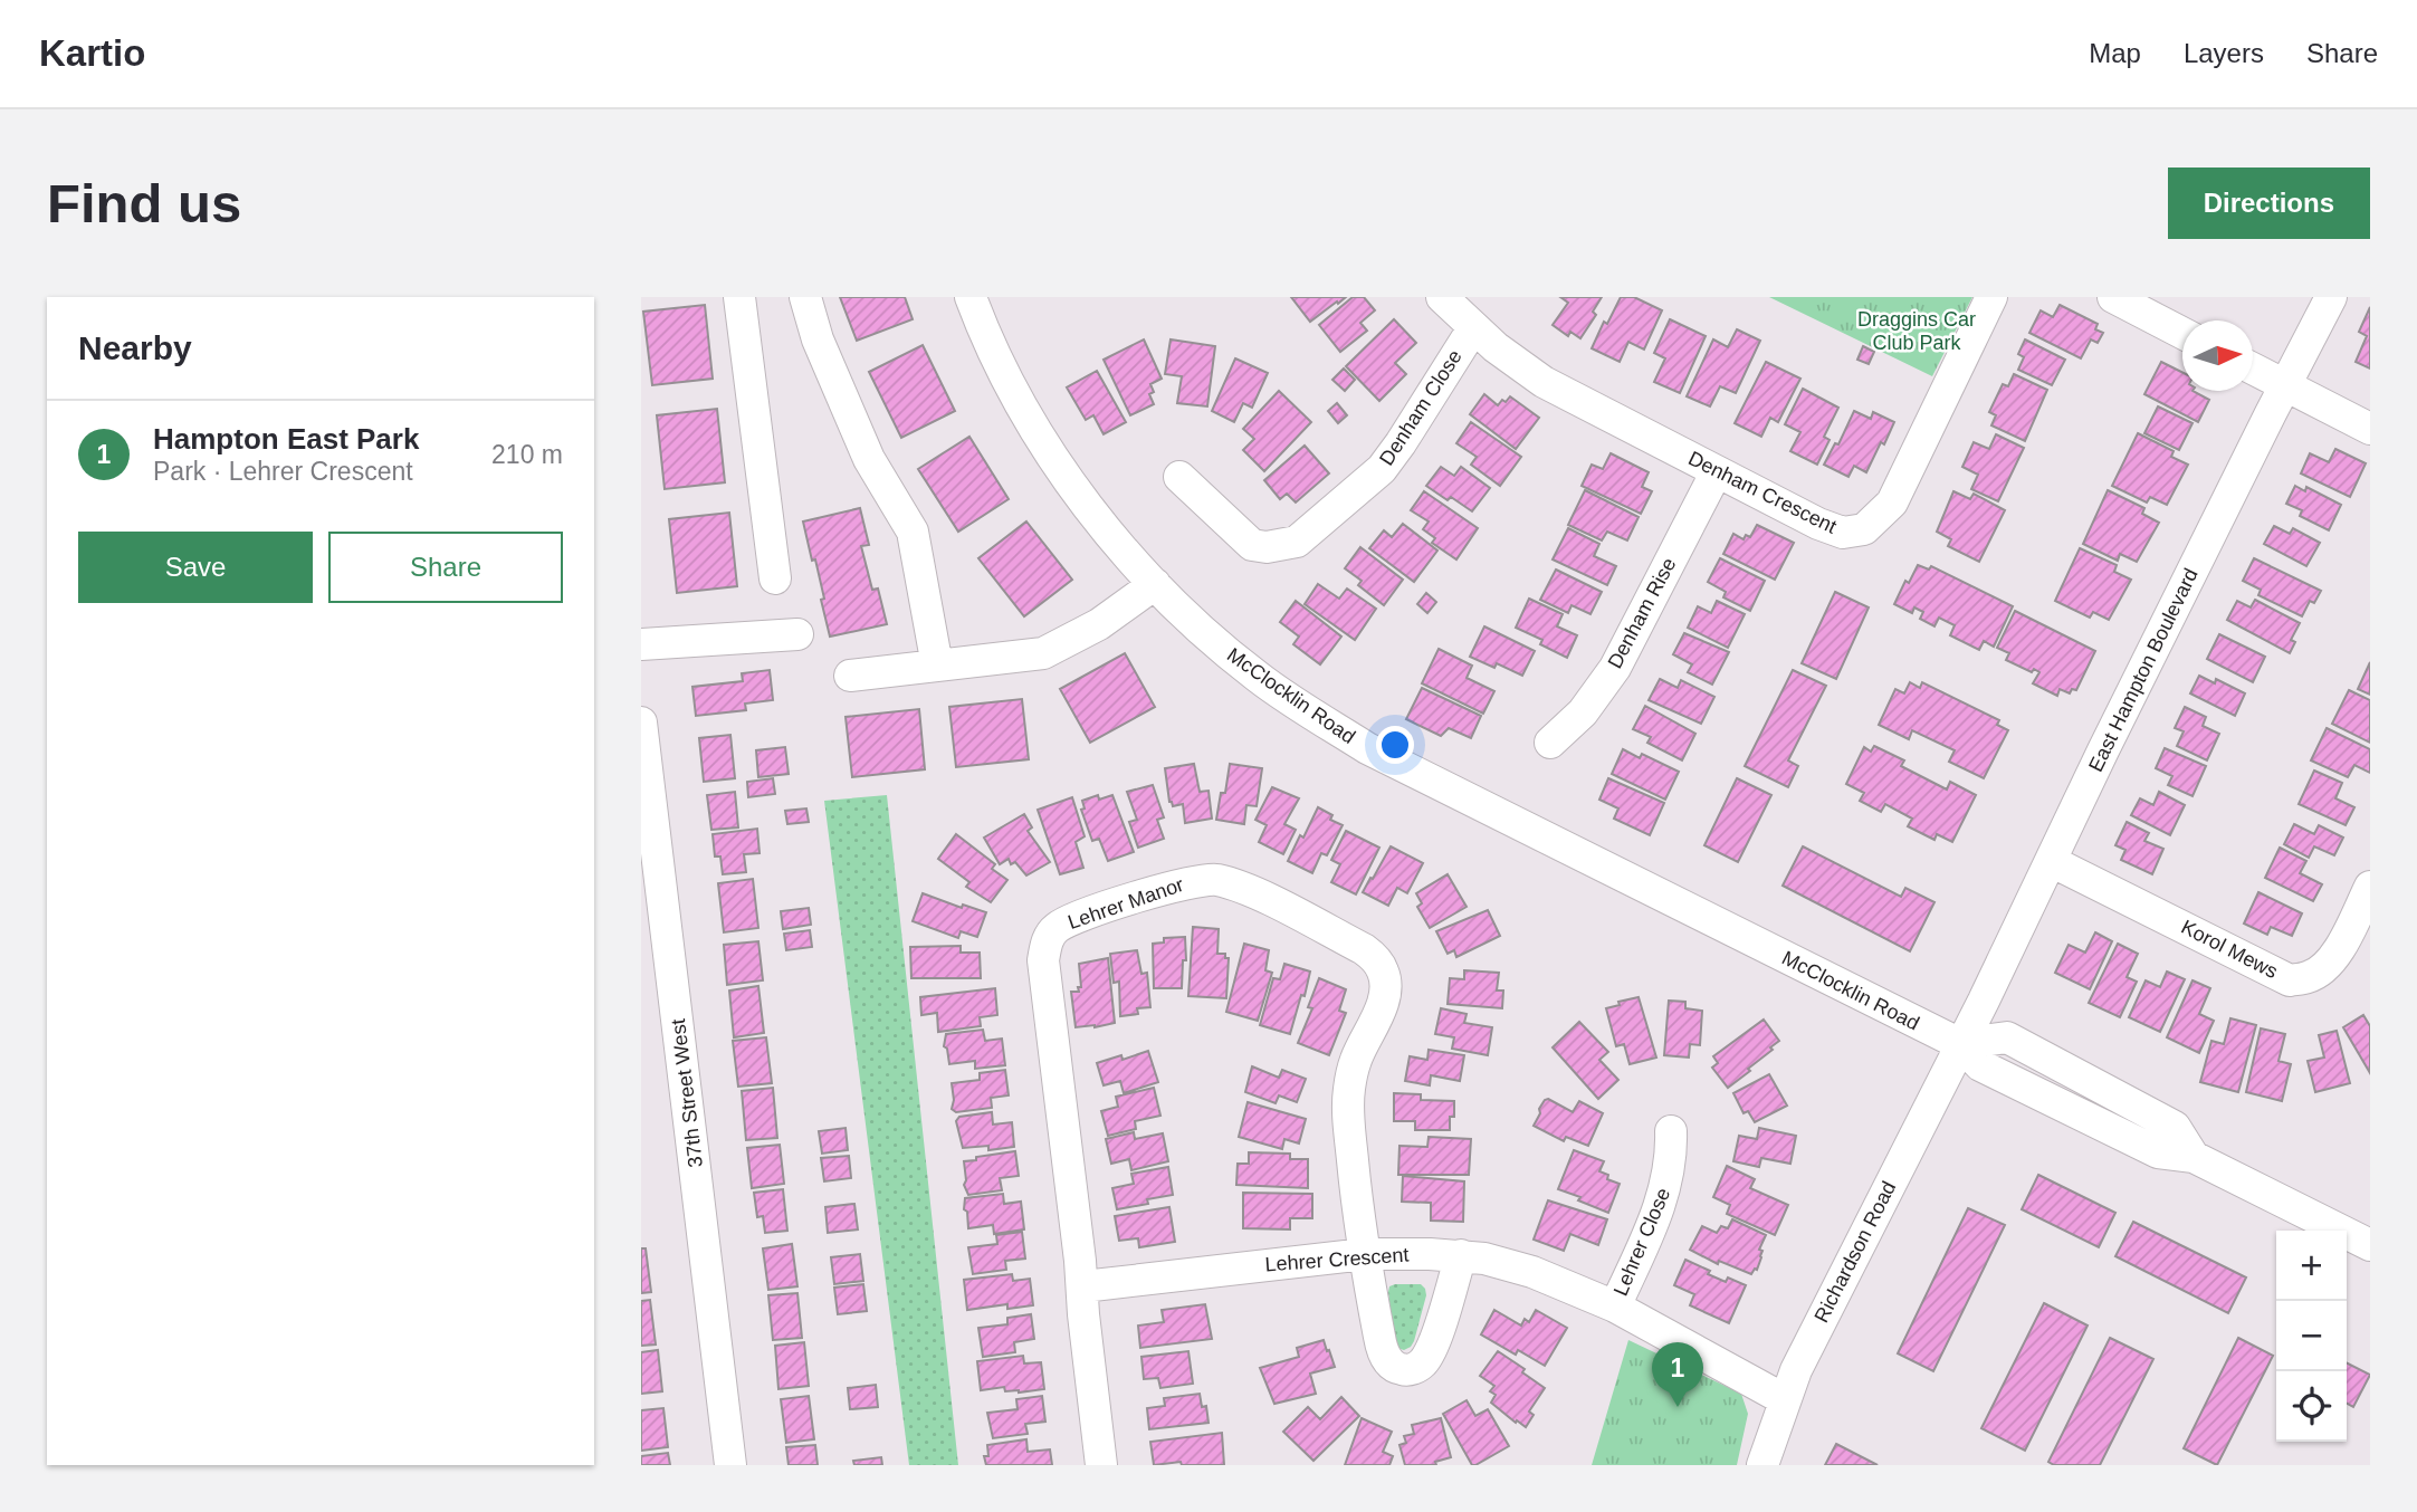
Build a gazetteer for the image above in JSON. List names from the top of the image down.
{
  "streets": {
    "street": [
      "Denham Close",
      "Denham Crescent",
      "Denham Rise",
      "East Hampton Boulevard",
      "McClocklin Road",
      "Lehrer Manor",
      "Korol Mews",
      "37th Street West",
      "Lehrer Close",
      "Richardson Road",
      "Lehrer Crescent"
    ]
  },
  "crossings": [
    ["Denham Close", "Denham Crescent"],
    ["Denham Crescent", "Denham Rise"],
    ["East Hampton Boulevard", "McClocklin Road"],
    ["East Hampton Boulevard", "Korol Mews"],
    ["East Hampton Boulevard", "Richardson Road"],
    ["McClocklin Road", "Richardson Road"],
    ["Lehrer Manor", "Lehrer Crescent"],
    ["Lehrer Close", "Lehrer Crescent"],
    ["Richardson Road", "Lehrer Crescent"]
  ],
  "parks": ["Draggins Car Club Park"],
  "north": "right",
  "page": {
    "header": "Kartio",
    "nav": ["Map", "Layers", "Share"],
    "buttons": [
      "Directions",
      ["Save", "Share"]
    ],
    "title": "Find us",
    "heading": "Nearby",
    "list": [
      {
        "mark": "1",
        "name": "Hampton East Park",
        "note": "Park · Lehrer Crescent",
        "value": "210 m"
      }
    ],
    "map_buttons": ["+", "−"],
    "pins": "1"
  }
}
